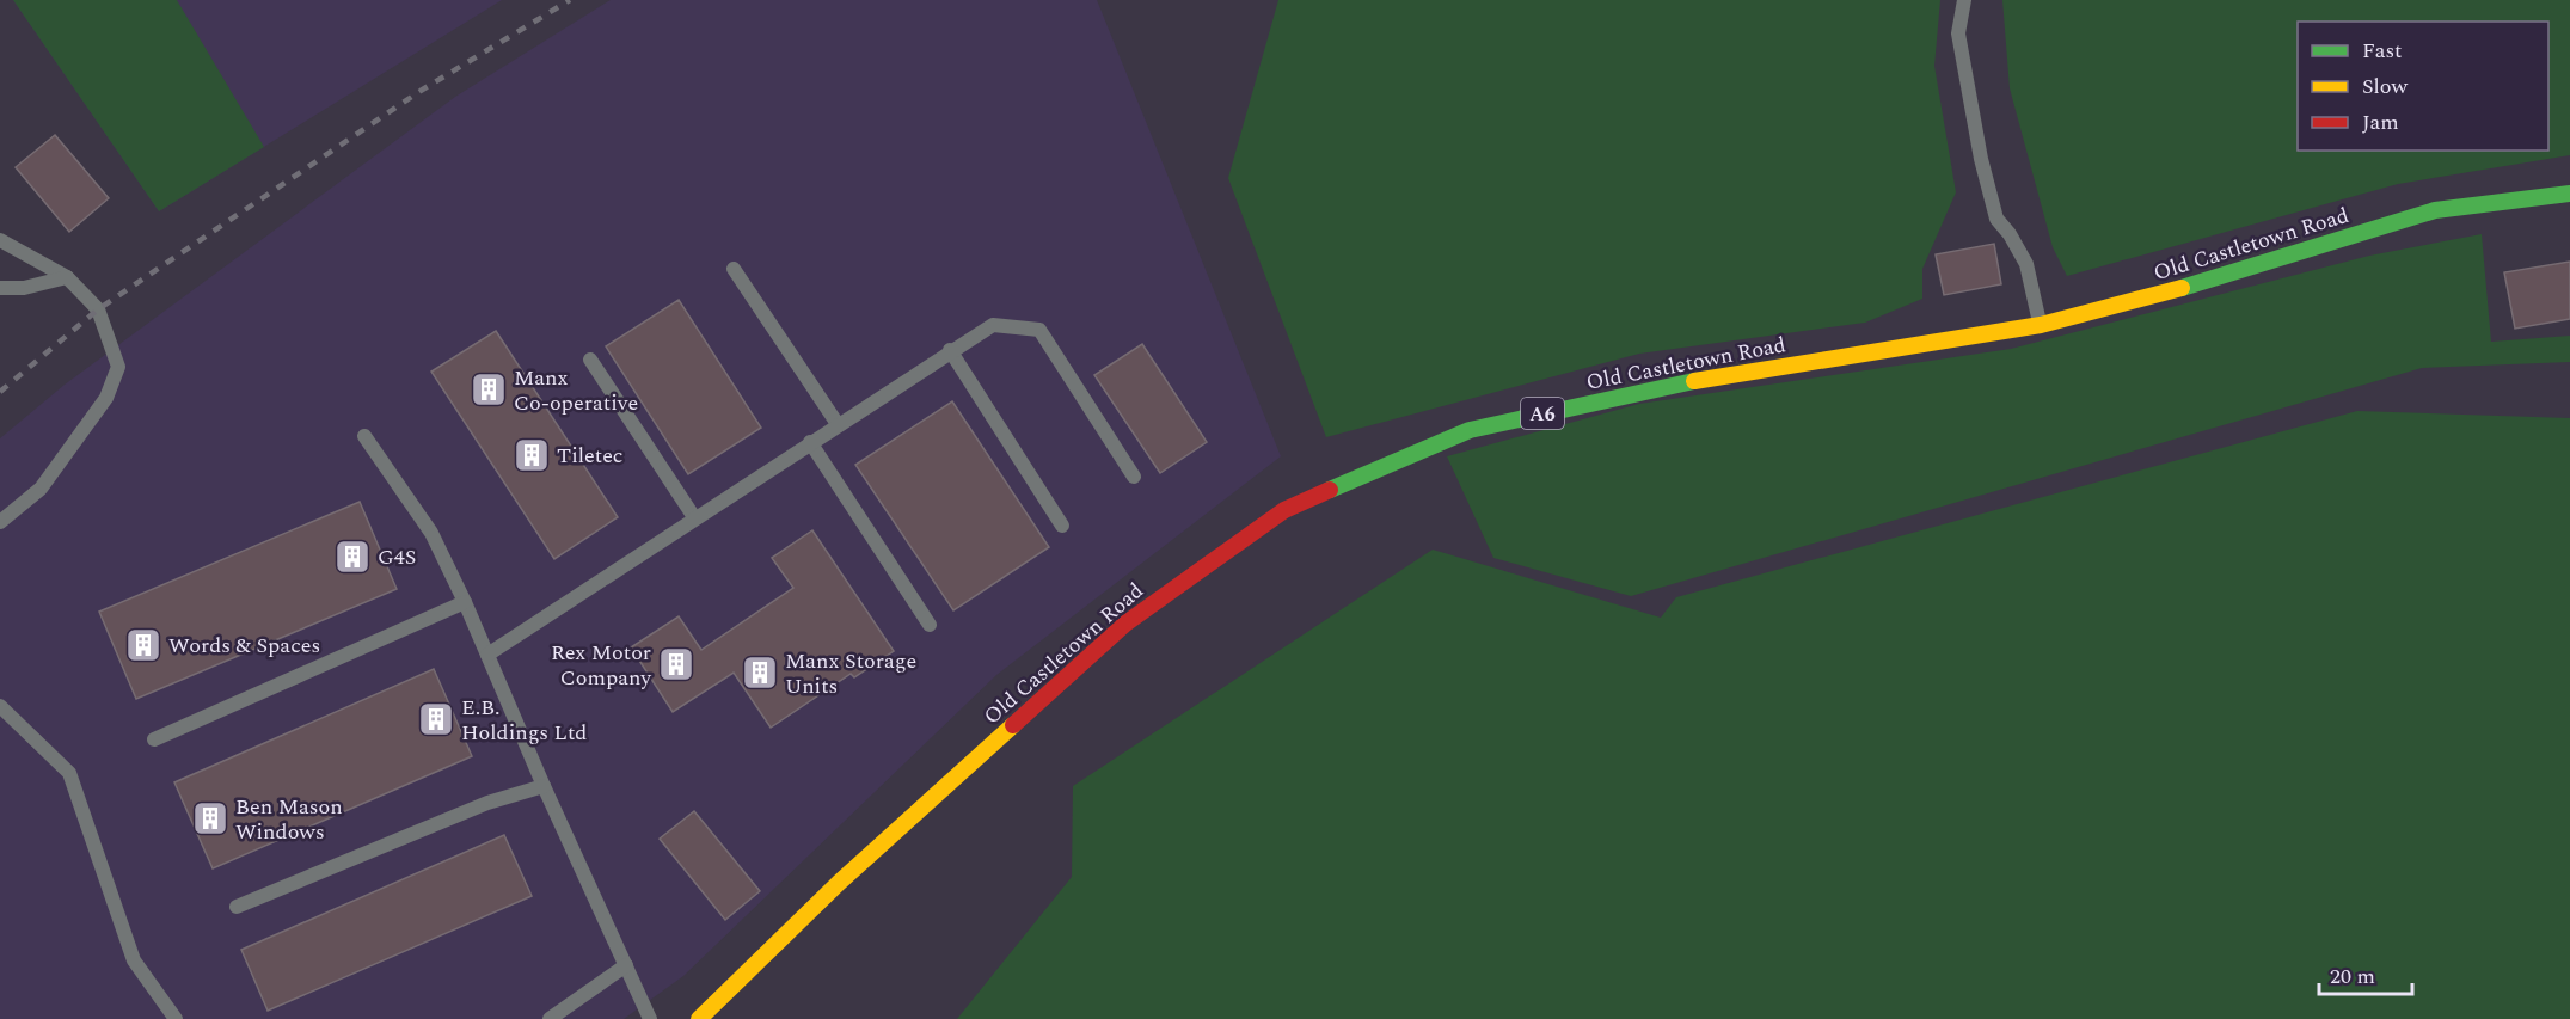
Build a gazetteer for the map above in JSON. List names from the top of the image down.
{
  "streets": {
    "highway": ["Old Castletown Road", "A6"]
  },
  "places": {
    "building": [
      "Manx Co-operative",
      "Tiletec",
      "G4S",
      "Words & Spaces",
      "Rex Motor Company",
      "Manx Storage Units",
      "E.B. Holdings Ltd",
      "Ben Mason Windows"
    ]
  },
  "legend": ["Fast", "Slow", "Jam"],
  "scale_bar": "20 m"
}
